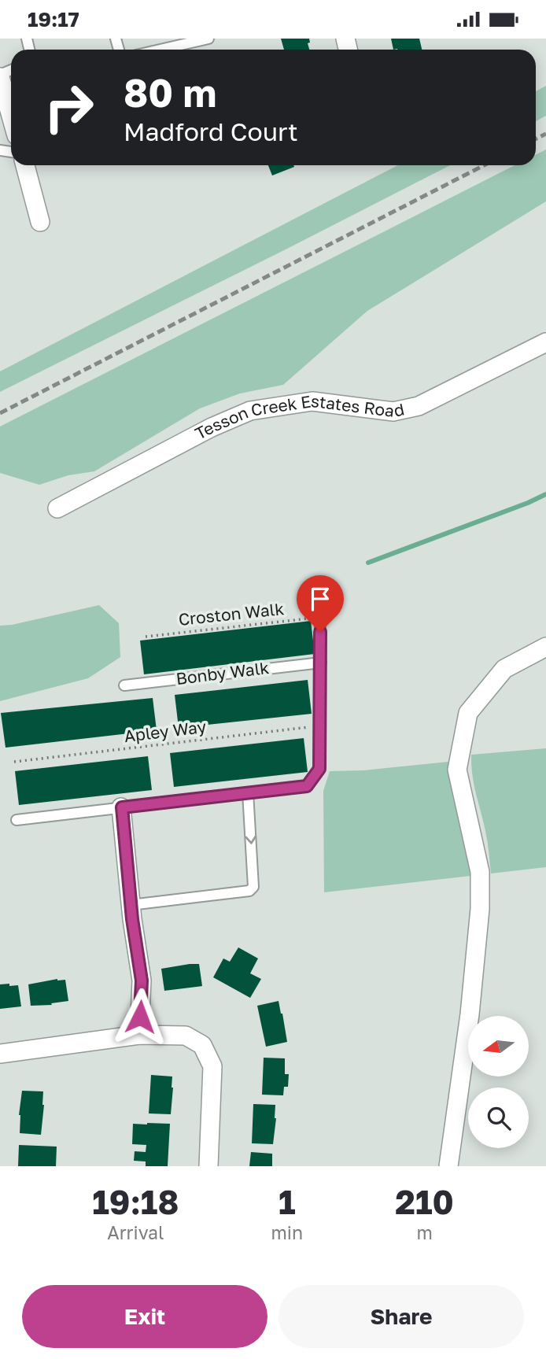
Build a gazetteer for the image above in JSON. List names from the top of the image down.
{
  "streets": {
    "street": ["Tesson Creek Estates Road"],
    "lane": ["Bonby Walk"],
    "path": ["Croston Walk", "Apley Way"]
  },
  "north": "left",
  "page": {
    "status": "19:17",
    "turn": ["80 m", "Madford Court"],
    "eta": [
      "19:18",
      "Arrival",
      "1",
      "min",
      "210",
      "m"
    ],
    "buttons": ["Exit", "Share"]
  }
}
